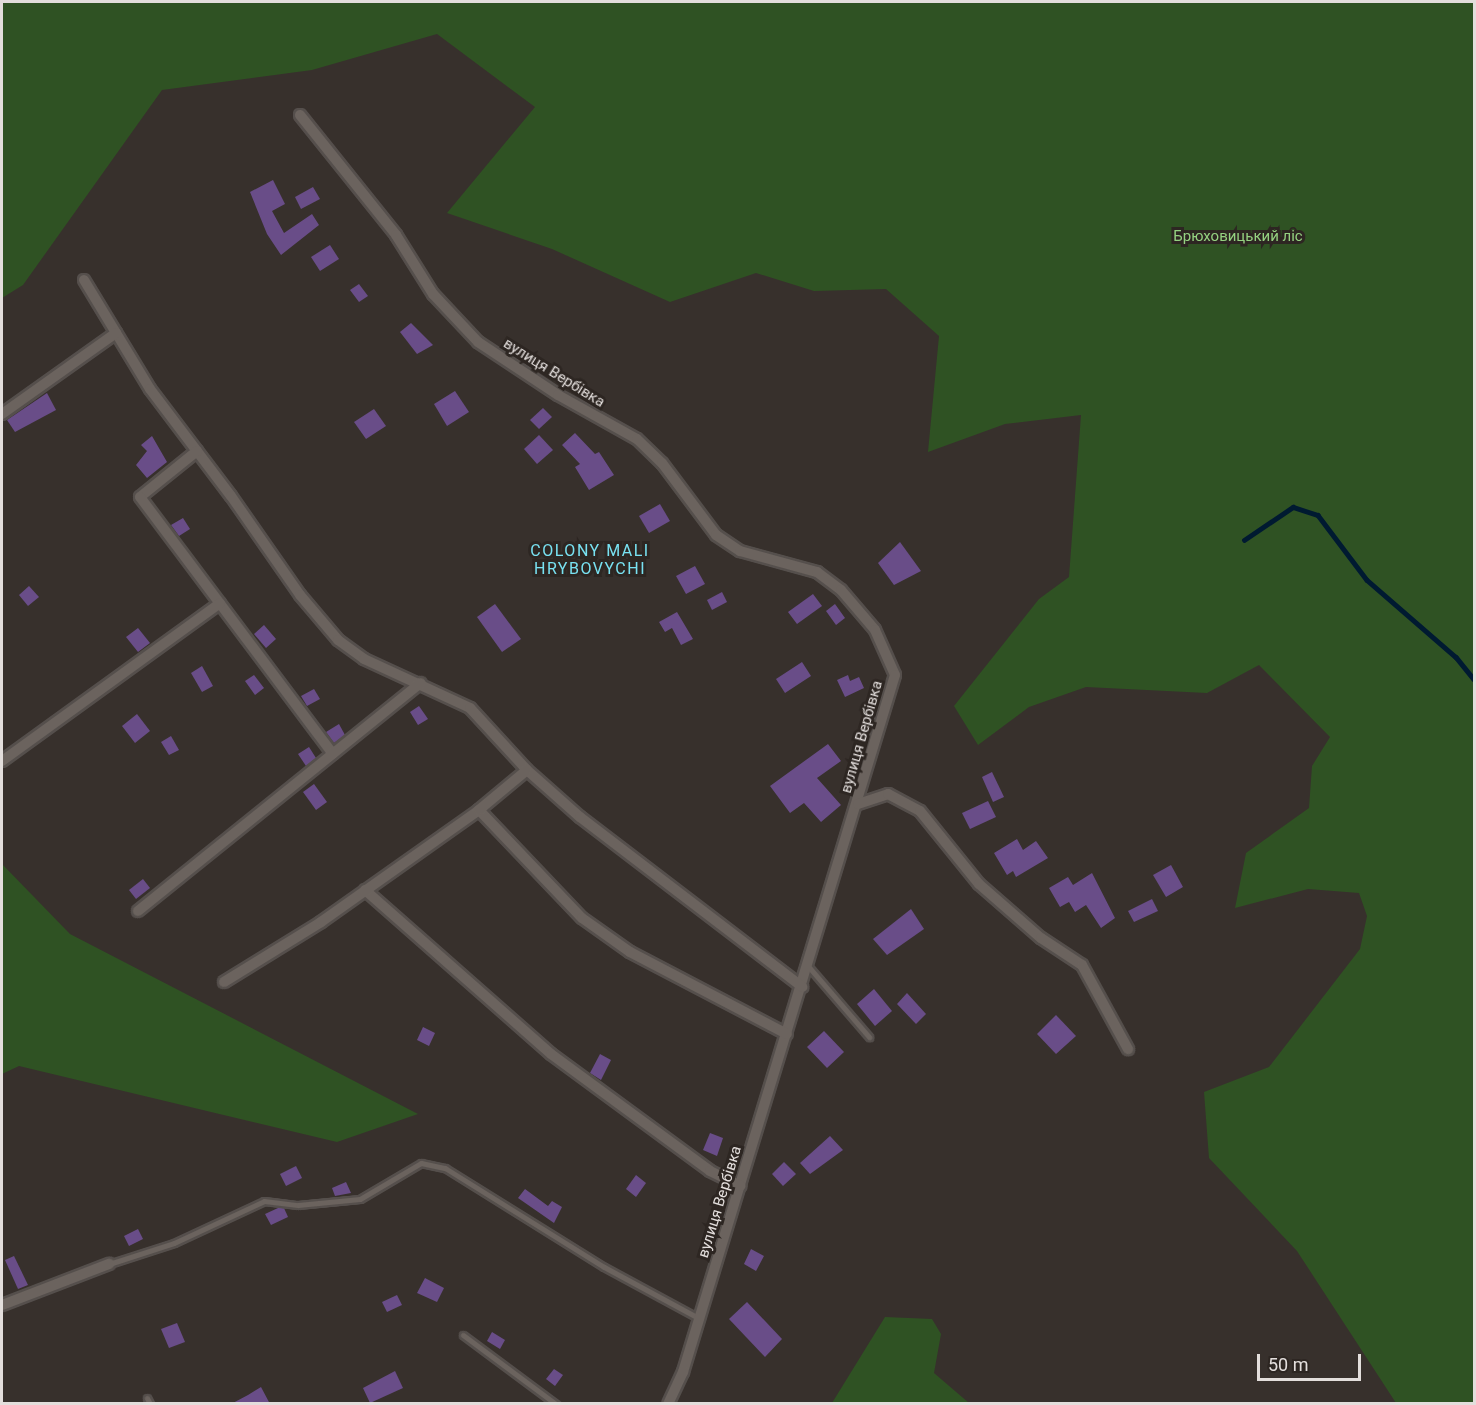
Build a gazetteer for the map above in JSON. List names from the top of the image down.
{
  "streets": {
    "street": ["вулиця Вербівка"]
  },
  "districts": ["COLONY MALI HRYBOVYCHI"],
  "parks": ["Брюховицький ліс"],
  "scale_bar": "50 m"
}
